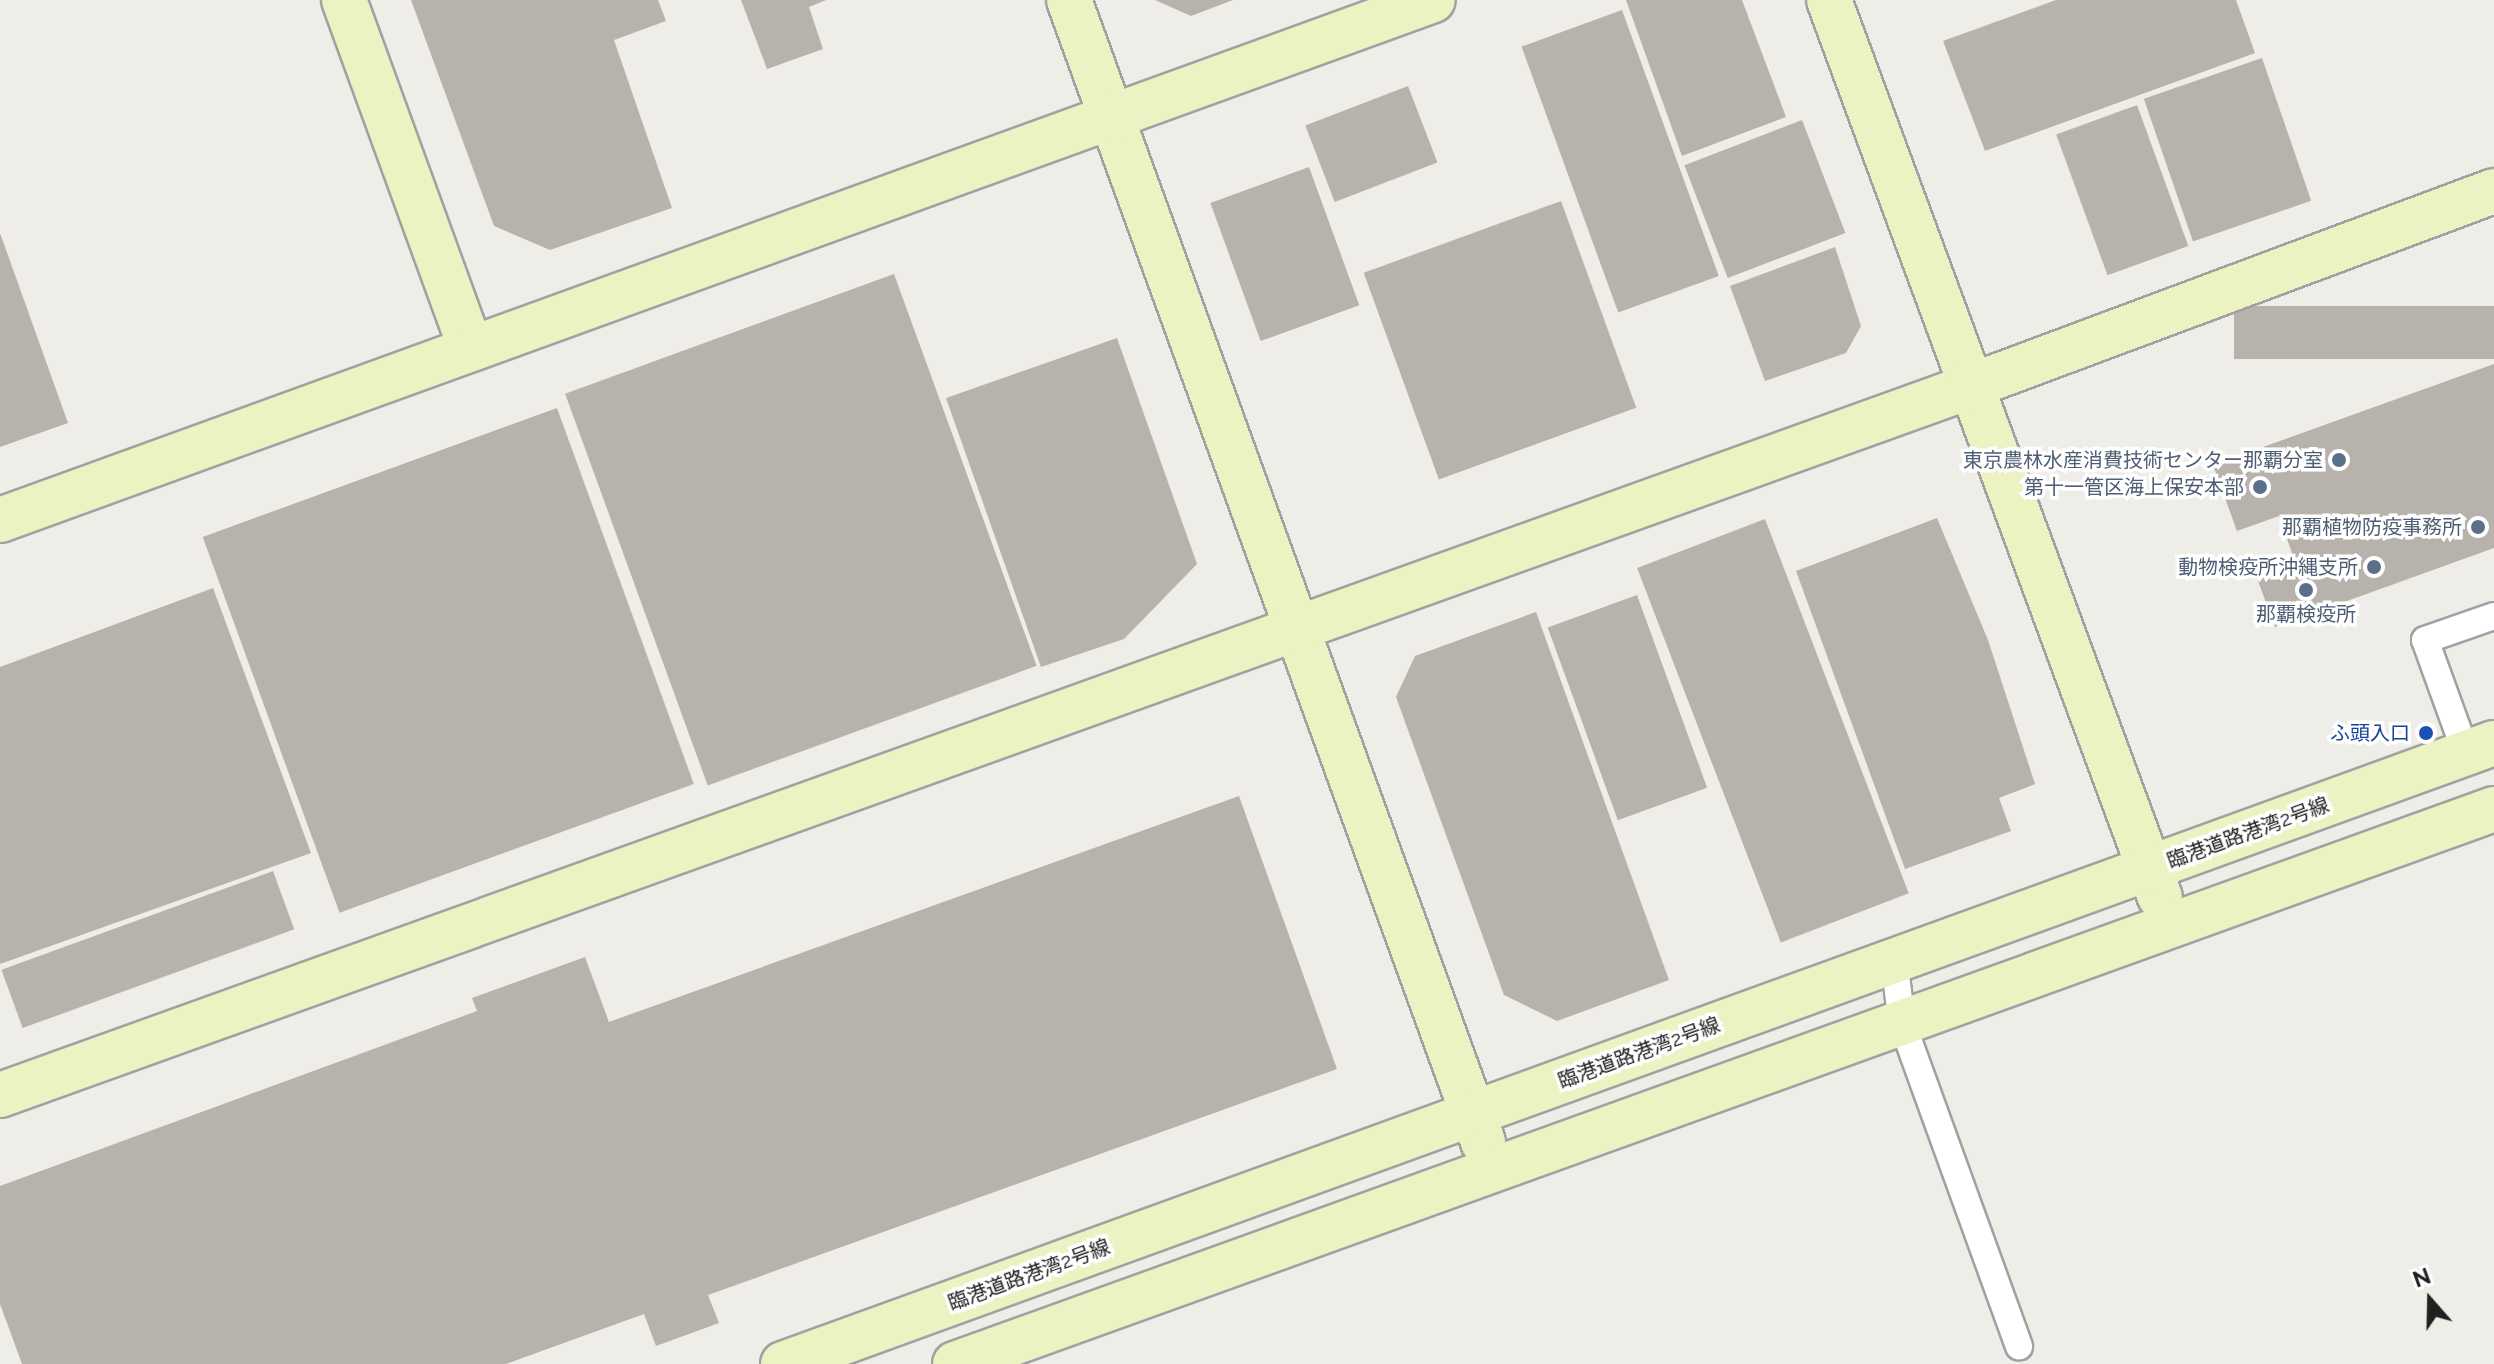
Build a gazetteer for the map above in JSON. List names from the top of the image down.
{
  "streets": {
    "street": ["臨港道路港湾2号線"]
  },
  "places": [
    "東京農林水産消費技術センター那覇分室",
    "第十一管区海上保安本部",
    "那覇植物防疫事務所",
    "動物検疫所沖縄支所",
    "那覇検疫所",
    "ふ頭入口"
  ],
  "north": "top"
}
